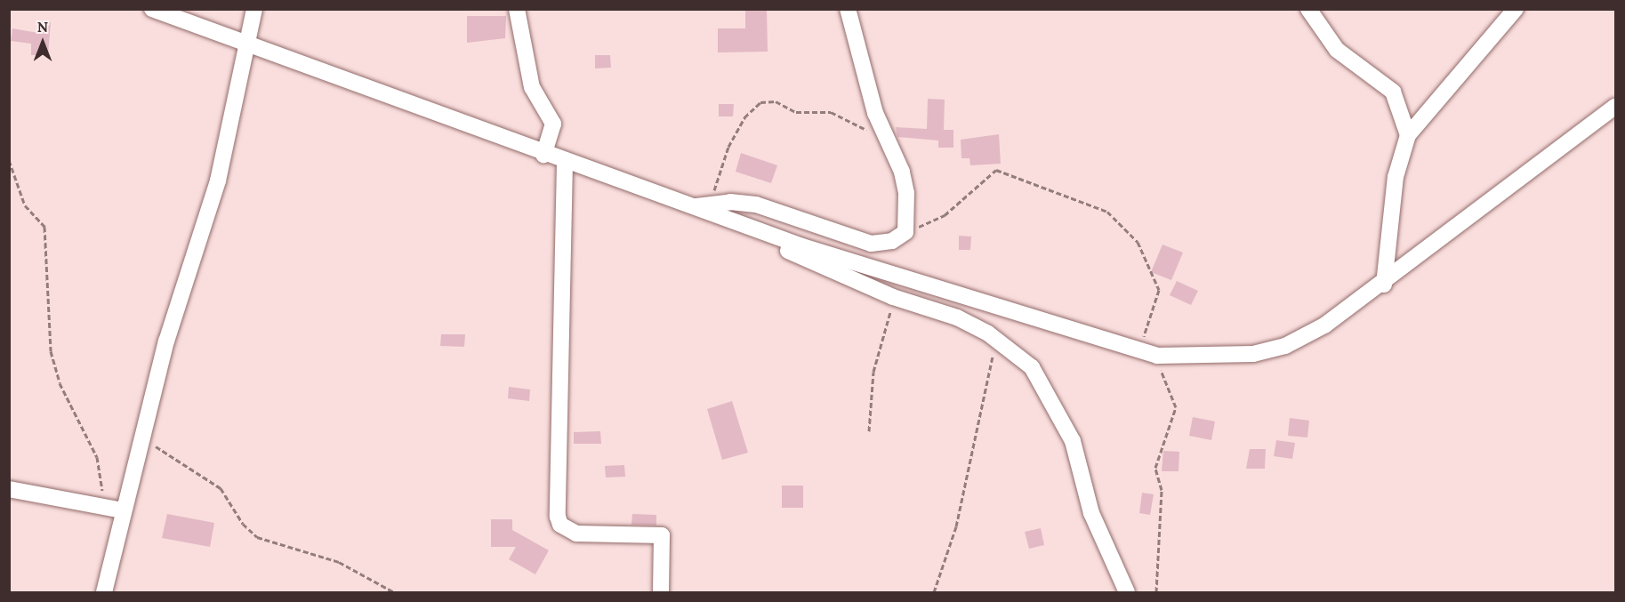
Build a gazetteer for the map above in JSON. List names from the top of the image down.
{
  "north": "top"
}
